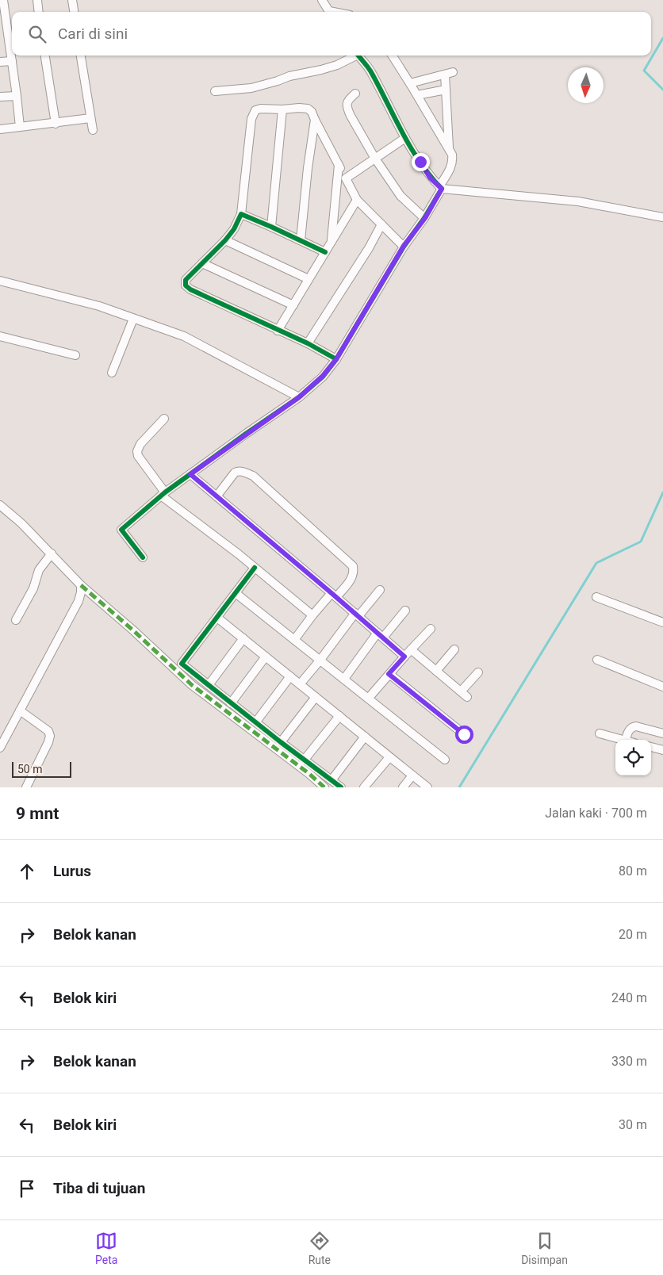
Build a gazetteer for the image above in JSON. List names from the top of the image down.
{
  "scale_bar": "50 m",
  "north": "bottom",
  "page": {
    "search": "Cari di sini",
    "scale": "50 m",
    "heading": ["9 mnt", "Jalan kaki · 700 m"],
    "list": [
      ["Lurus", "80 m"],
      ["Belok kanan", "20 m"],
      ["Belok kiri", "240 m"],
      ["Belok kanan", "330 m"],
      ["Belok kiri", "30 m"],
      "Tiba di tujuan"
    ],
    "nav": ["Peta", "Rute", "Disimpan"]
  }
}
